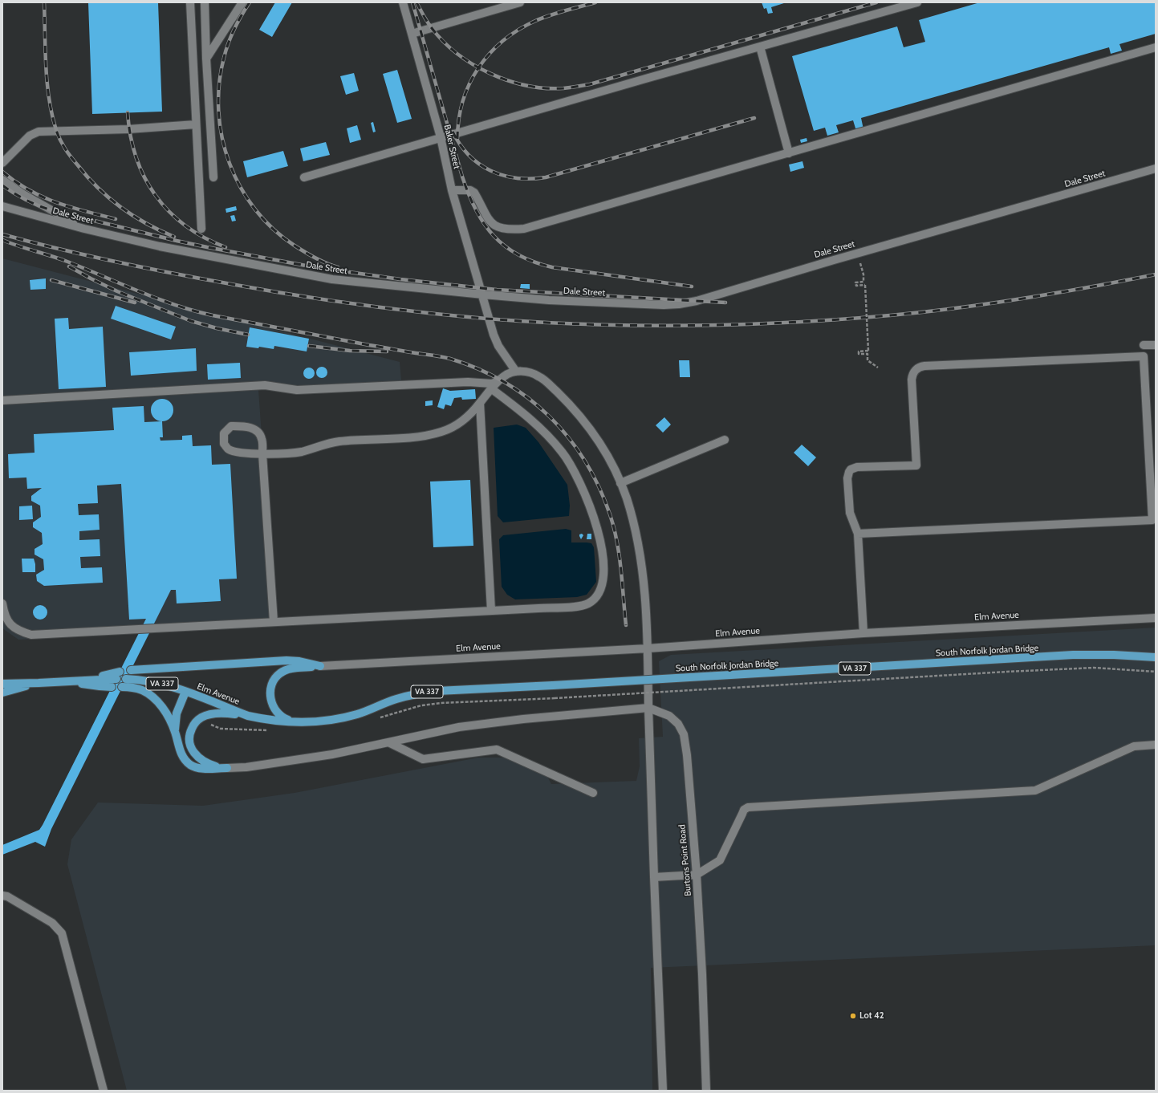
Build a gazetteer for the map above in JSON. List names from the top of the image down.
{
  "streets": {
    "main road": ["Elm Avenue", "South Norfolk Jordan Bridge", "VA 337"],
    "street": ["Baker Street", "Dale Street", "Burtons Point Road"]
  },
  "crossings": [
    ["Baker Street", "Dale Street"],
    ["Elm Avenue", "South Norfolk Jordan Bridge"]
  ],
  "places": ["Lot 42"]
}
